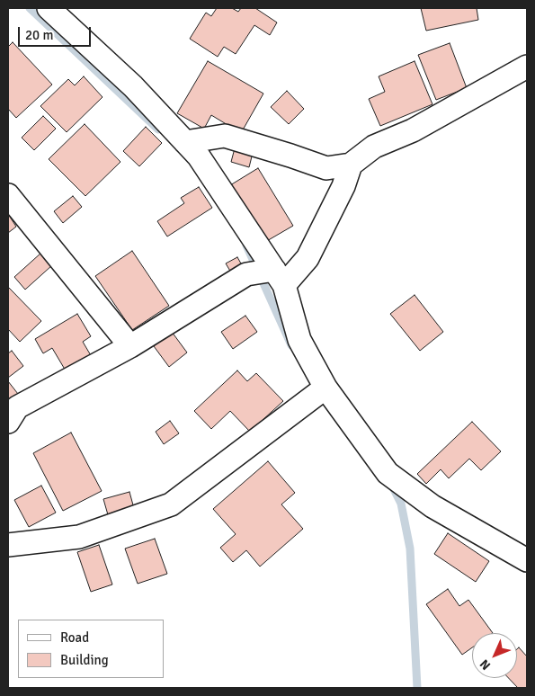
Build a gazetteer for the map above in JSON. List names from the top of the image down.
{
  "legend": ["Road", "Building"],
  "scale_bar": "20 m",
  "north": "bottom left"
}
